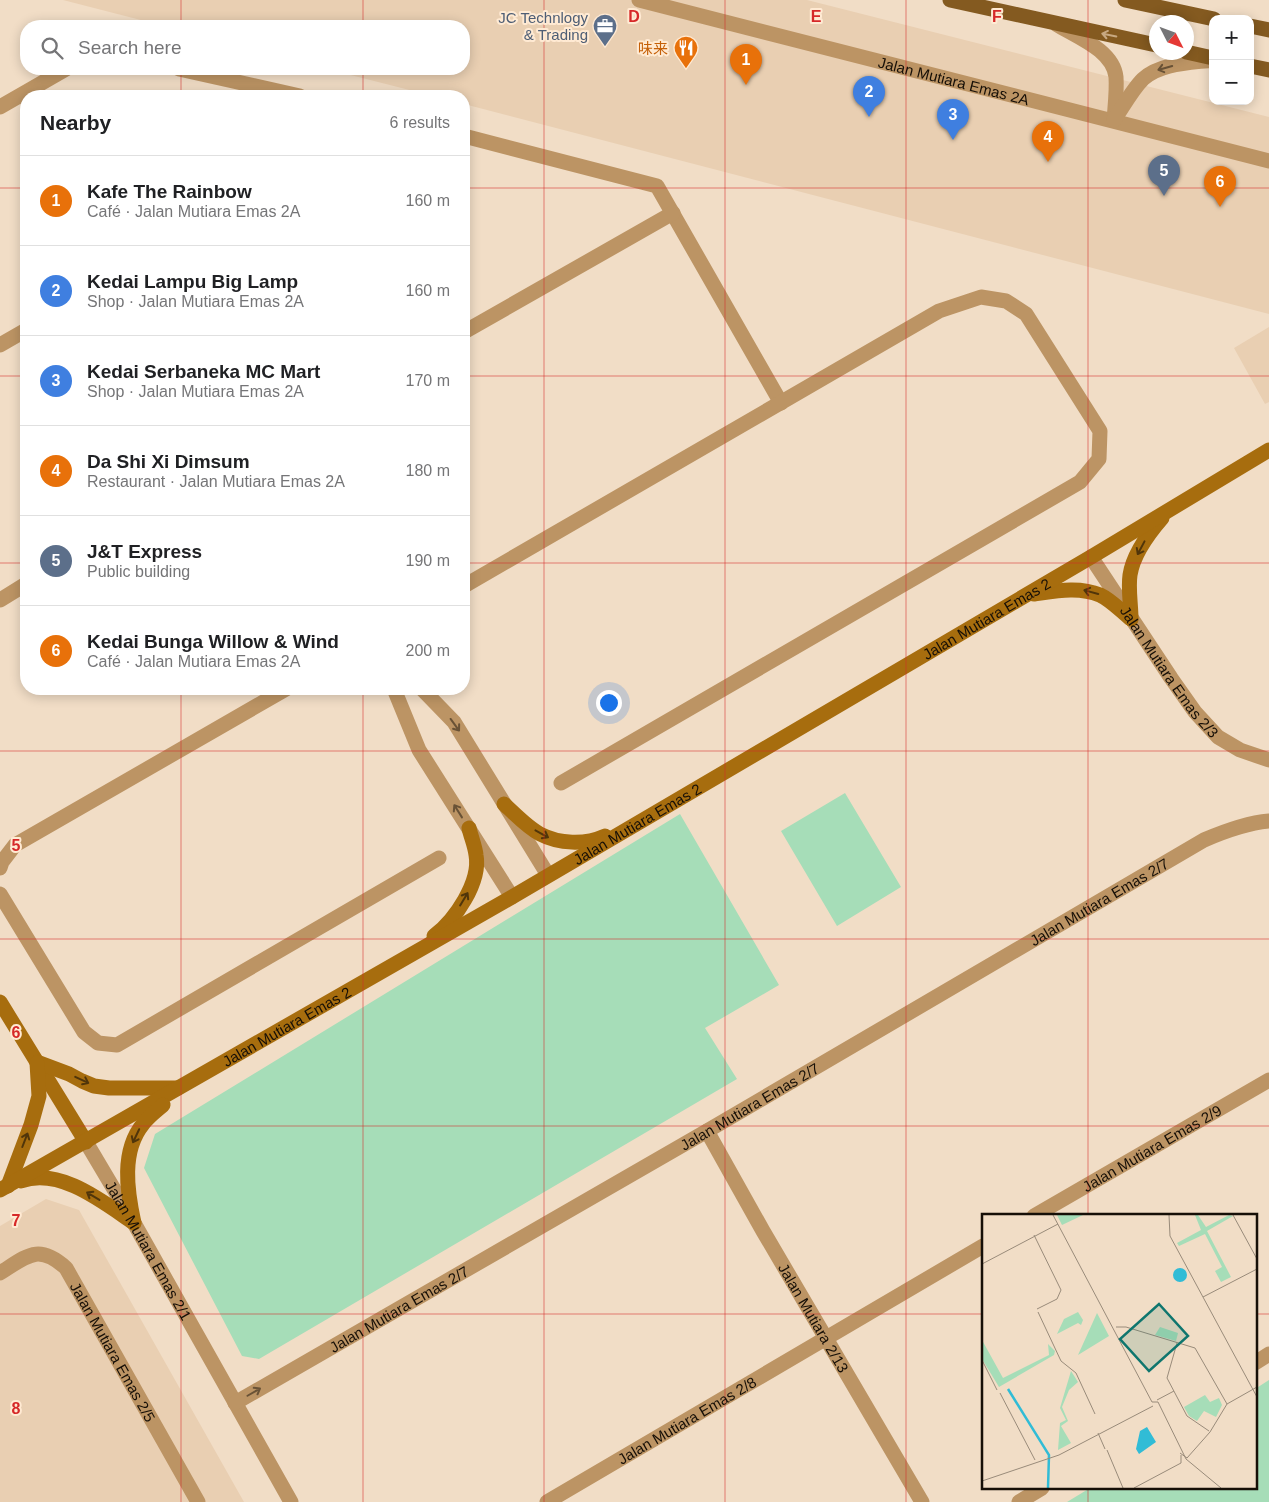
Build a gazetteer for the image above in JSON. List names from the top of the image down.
{
  "streets": {
    "street": [
      "Jalan Mutiara Emas 2A",
      "Jalan Mutiara Emas 2",
      "Jalan Mutiara Emas 2/3",
      "Jalan Mutiara Emas 2/7",
      "Jalan Mutiara Emas 2/9",
      "Jalan Mutiara Emas 2/1",
      "Jalan Mutiara 2/13",
      "Jalan Mutiara Emas 2/5",
      "Jalan Mutiara Emas 2/8"
    ]
  },
  "crossings": [
    ["Jalan Mutiara Emas 2", "Jalan Mutiara Emas 2/3"],
    ["Jalan Mutiara Emas 2", "Jalan Mutiara Emas 2/1"],
    ["Jalan Mutiara Emas 2/7", "Jalan Mutiara Emas 2/1"],
    ["Jalan Mutiara Emas 2/7", "Jalan Mutiara 2/13"],
    ["Jalan Mutiara 2/13", "Jalan Mutiara Emas 2/8"]
  ],
  "one_way": ["Jalan Mutiara Emas 2/7"],
  "places": {
    "office": ["JC Technlogy & Trading"],
    "restaurant": ["味来"]
  },
  "north": "bottom right",
  "page": {
    "map_buttons": ["+", "−"],
    "search": "Search here",
    "pins": [
      "1",
      "2",
      "3",
      "4",
      "5",
      "6"
    ],
    "heading": ["Nearby", "6 results"],
    "list": [
      {
        "mark": "1",
        "name": "Kafe The Rainbow",
        "note": "Café · Jalan Mutiara Emas 2A",
        "value": "160 m"
      },
      {
        "mark": "2",
        "name": "Kedai Lampu Big Lamp",
        "note": "Shop · Jalan Mutiara Emas 2A",
        "value": "160 m"
      },
      {
        "mark": "3",
        "name": "Kedai Serbaneka MC Mart",
        "note": "Shop · Jalan Mutiara Emas 2A",
        "value": "170 m"
      },
      {
        "mark": "4",
        "name": "Da Shi Xi Dimsum",
        "note": "Restaurant · Jalan Mutiara Emas 2A",
        "value": "180 m"
      },
      {
        "mark": "5",
        "name": "J&T Express",
        "note": "Public building",
        "value": "190 m"
      },
      {
        "mark": "6",
        "name": "Kedai Bunga Willow & Wind",
        "note": "Café · Jalan Mutiara Emas 2A",
        "value": "200 m"
      }
    ]
  },
  "grid": {
    "columns": ["D", "E", "F"],
    "rows": [
      "5",
      "6",
      "7",
      "8"
    ]
  }
}
